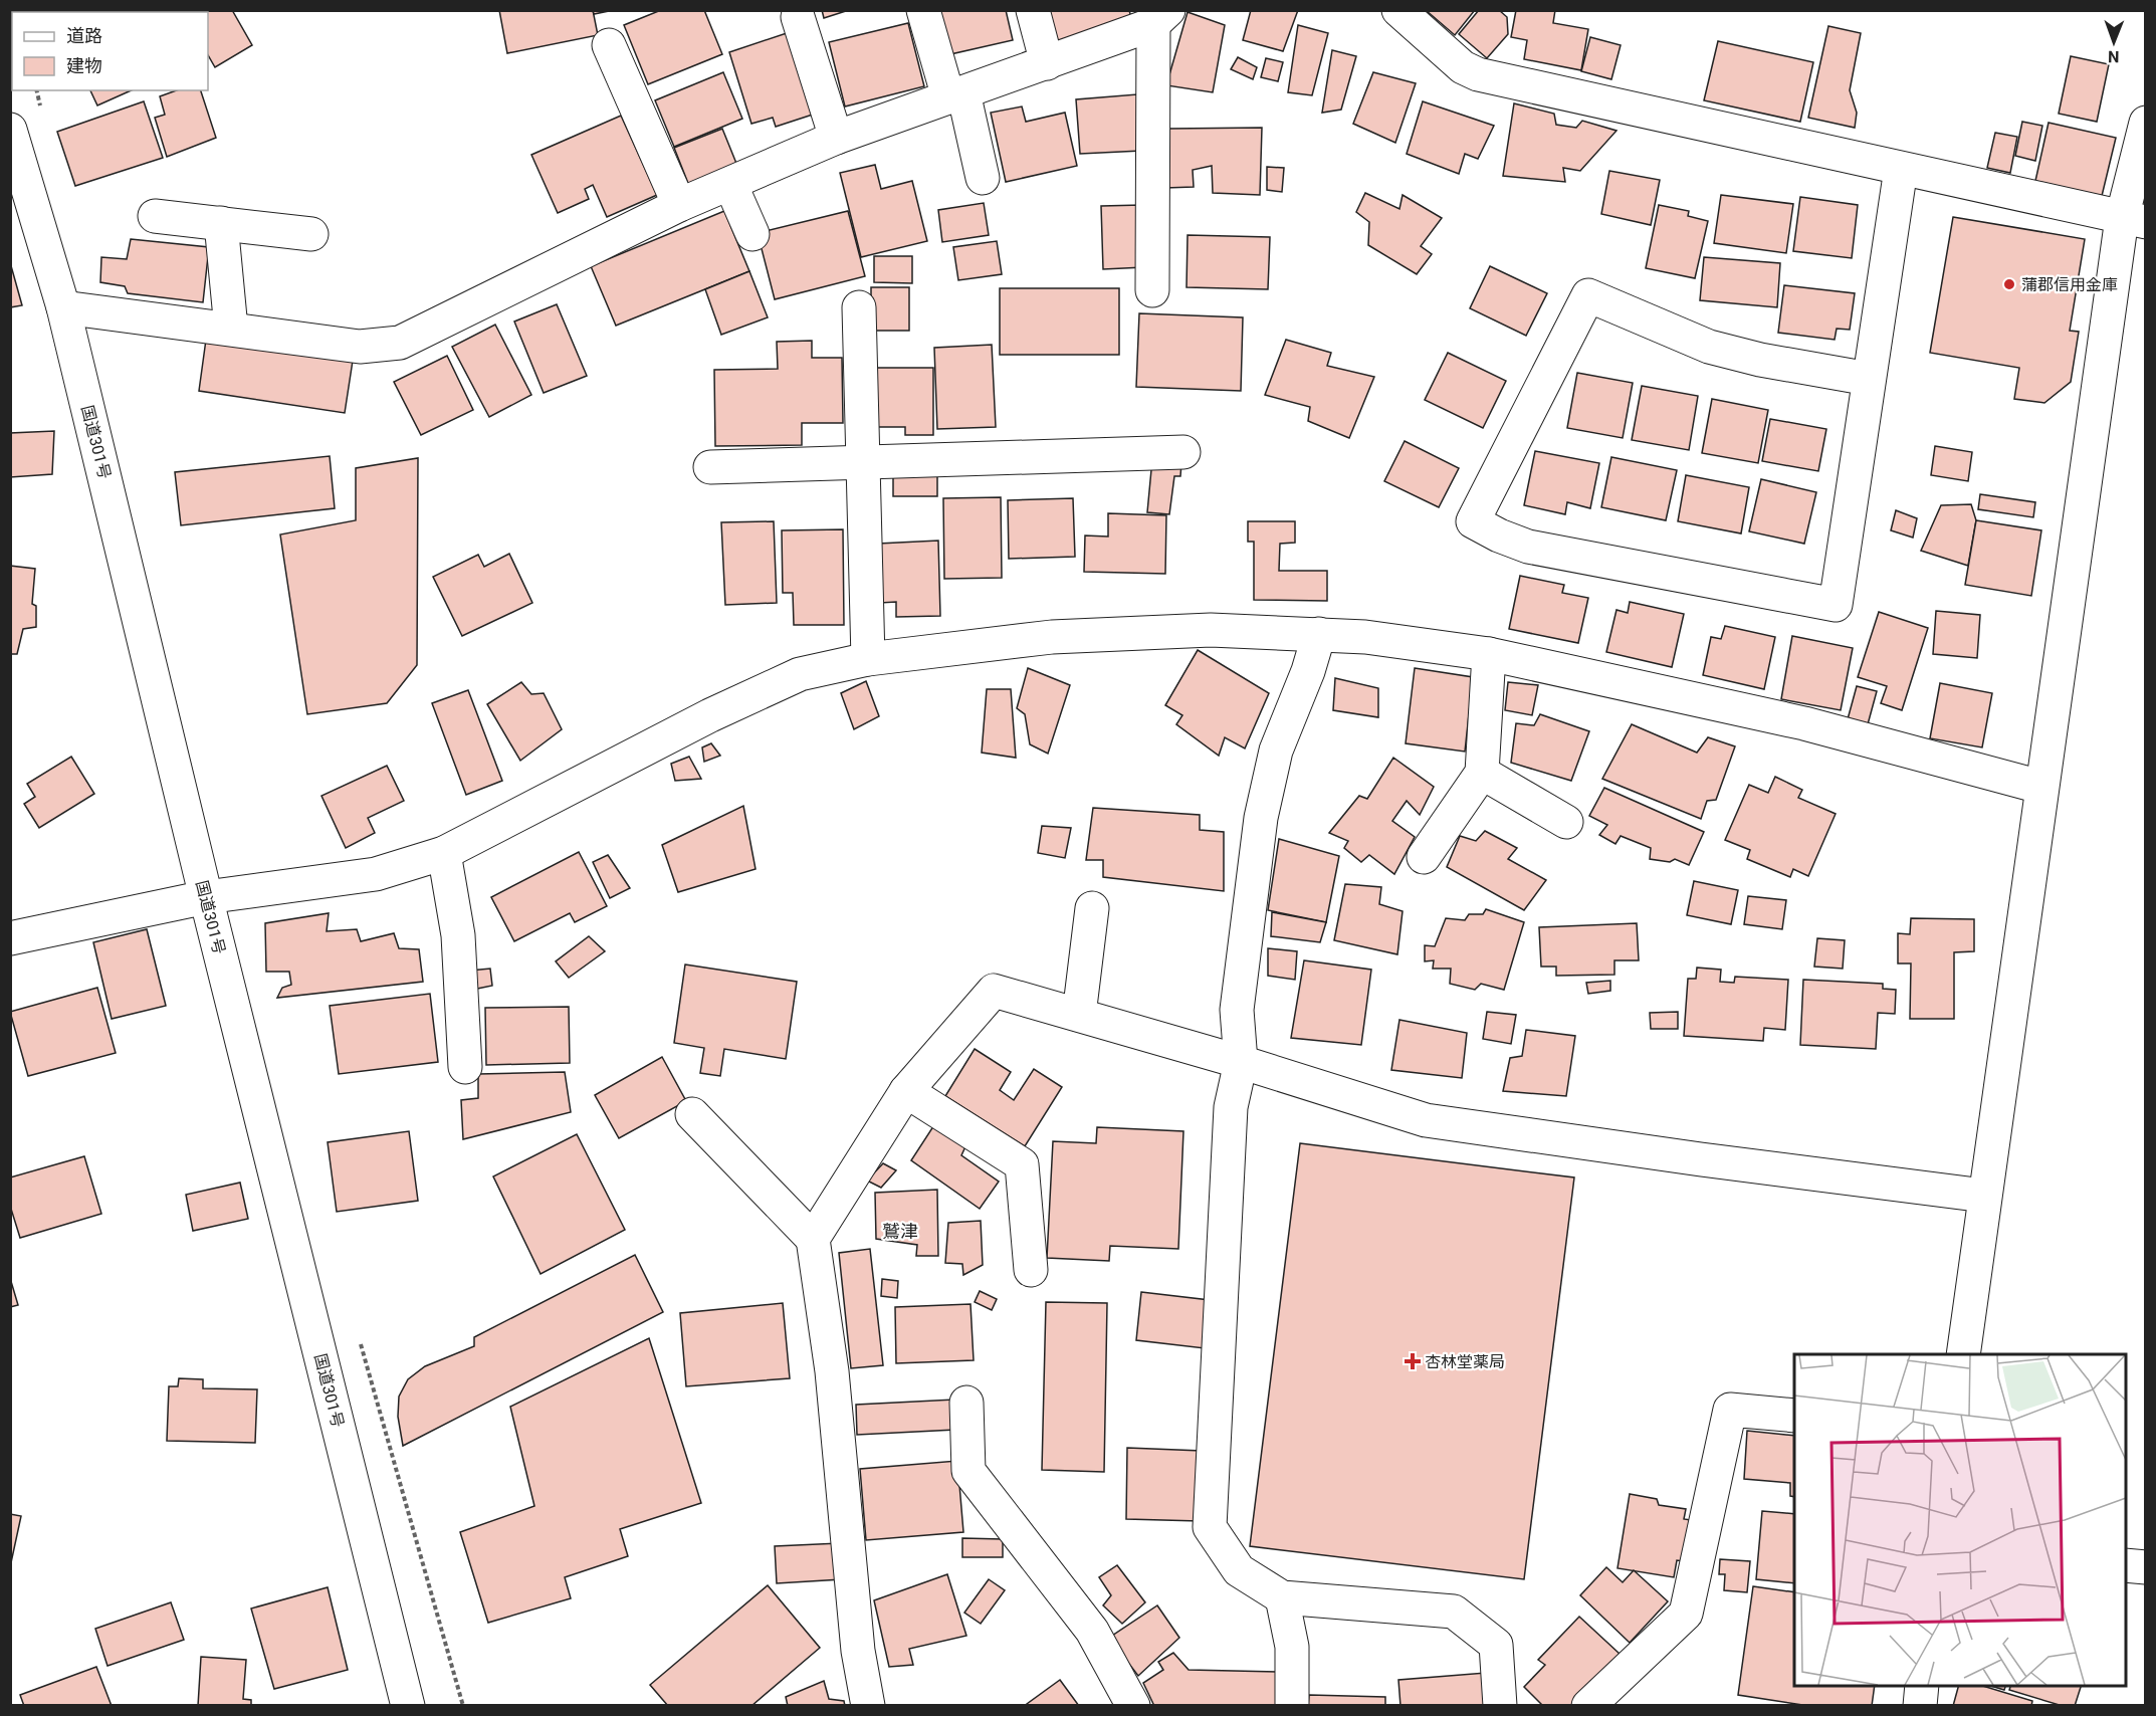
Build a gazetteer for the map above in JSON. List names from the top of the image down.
{
  "streets": {
    "main road": ["国道301号"]
  },
  "districts": ["鷲津"],
  "places": {
    "other": ["蒲郡信用金庫"],
    "health": ["杏林堂薬局"]
  },
  "legend": ["道路", "建物"],
  "north": "bottom"
}
